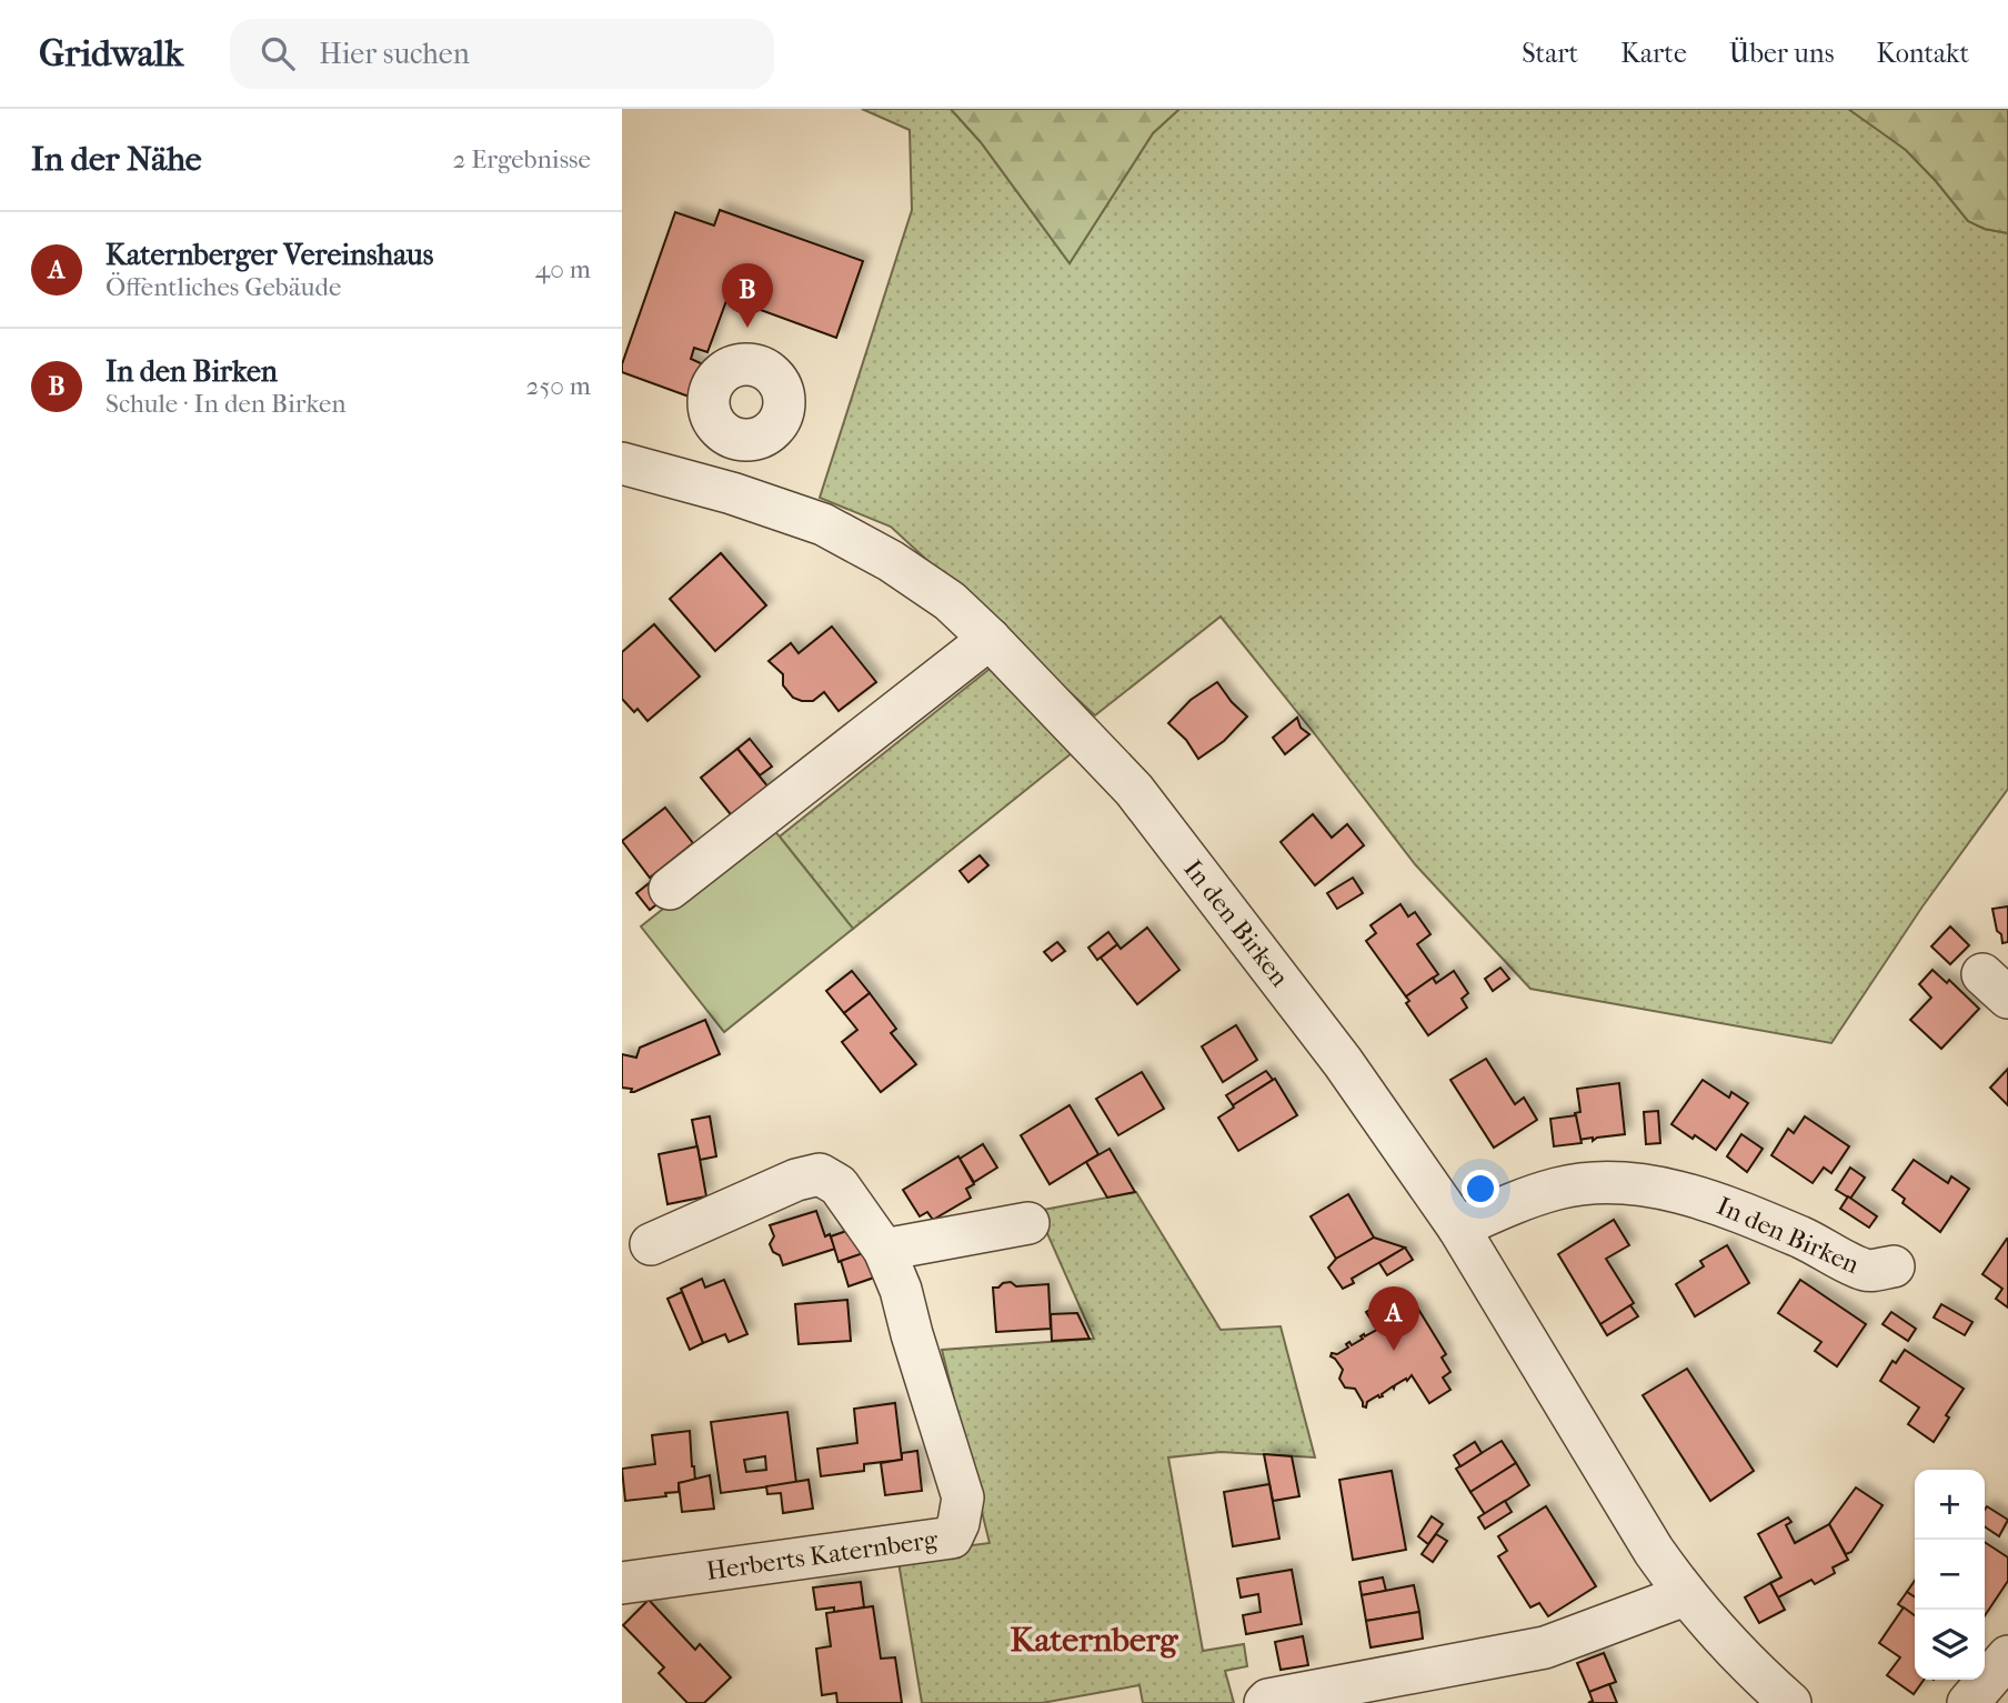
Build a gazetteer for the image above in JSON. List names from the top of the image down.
{
  "streets": {
    "street": ["In den Birken", "Herberts Katernberg"]
  },
  "districts": ["Katernberg"],
  "page": {
    "header": "Gridwalk",
    "search": "Hier suchen",
    "nav": [
      "Start",
      "Karte",
      "Über uns",
      "Kontakt"
    ],
    "heading": ["In der Nähe", "2 Ergebnisse"],
    "list": [
      {
        "mark": "A",
        "name": "Katernberger Vereinshaus",
        "note": "Öffentliches Gebäude",
        "value": "40 m"
      },
      {
        "mark": "B",
        "name": "In den Birken",
        "note": "Schule · In den Birken",
        "value": "250 m"
      }
    ],
    "pins": ["B", "A"],
    "map_buttons": ["+", "−"]
  }
}
